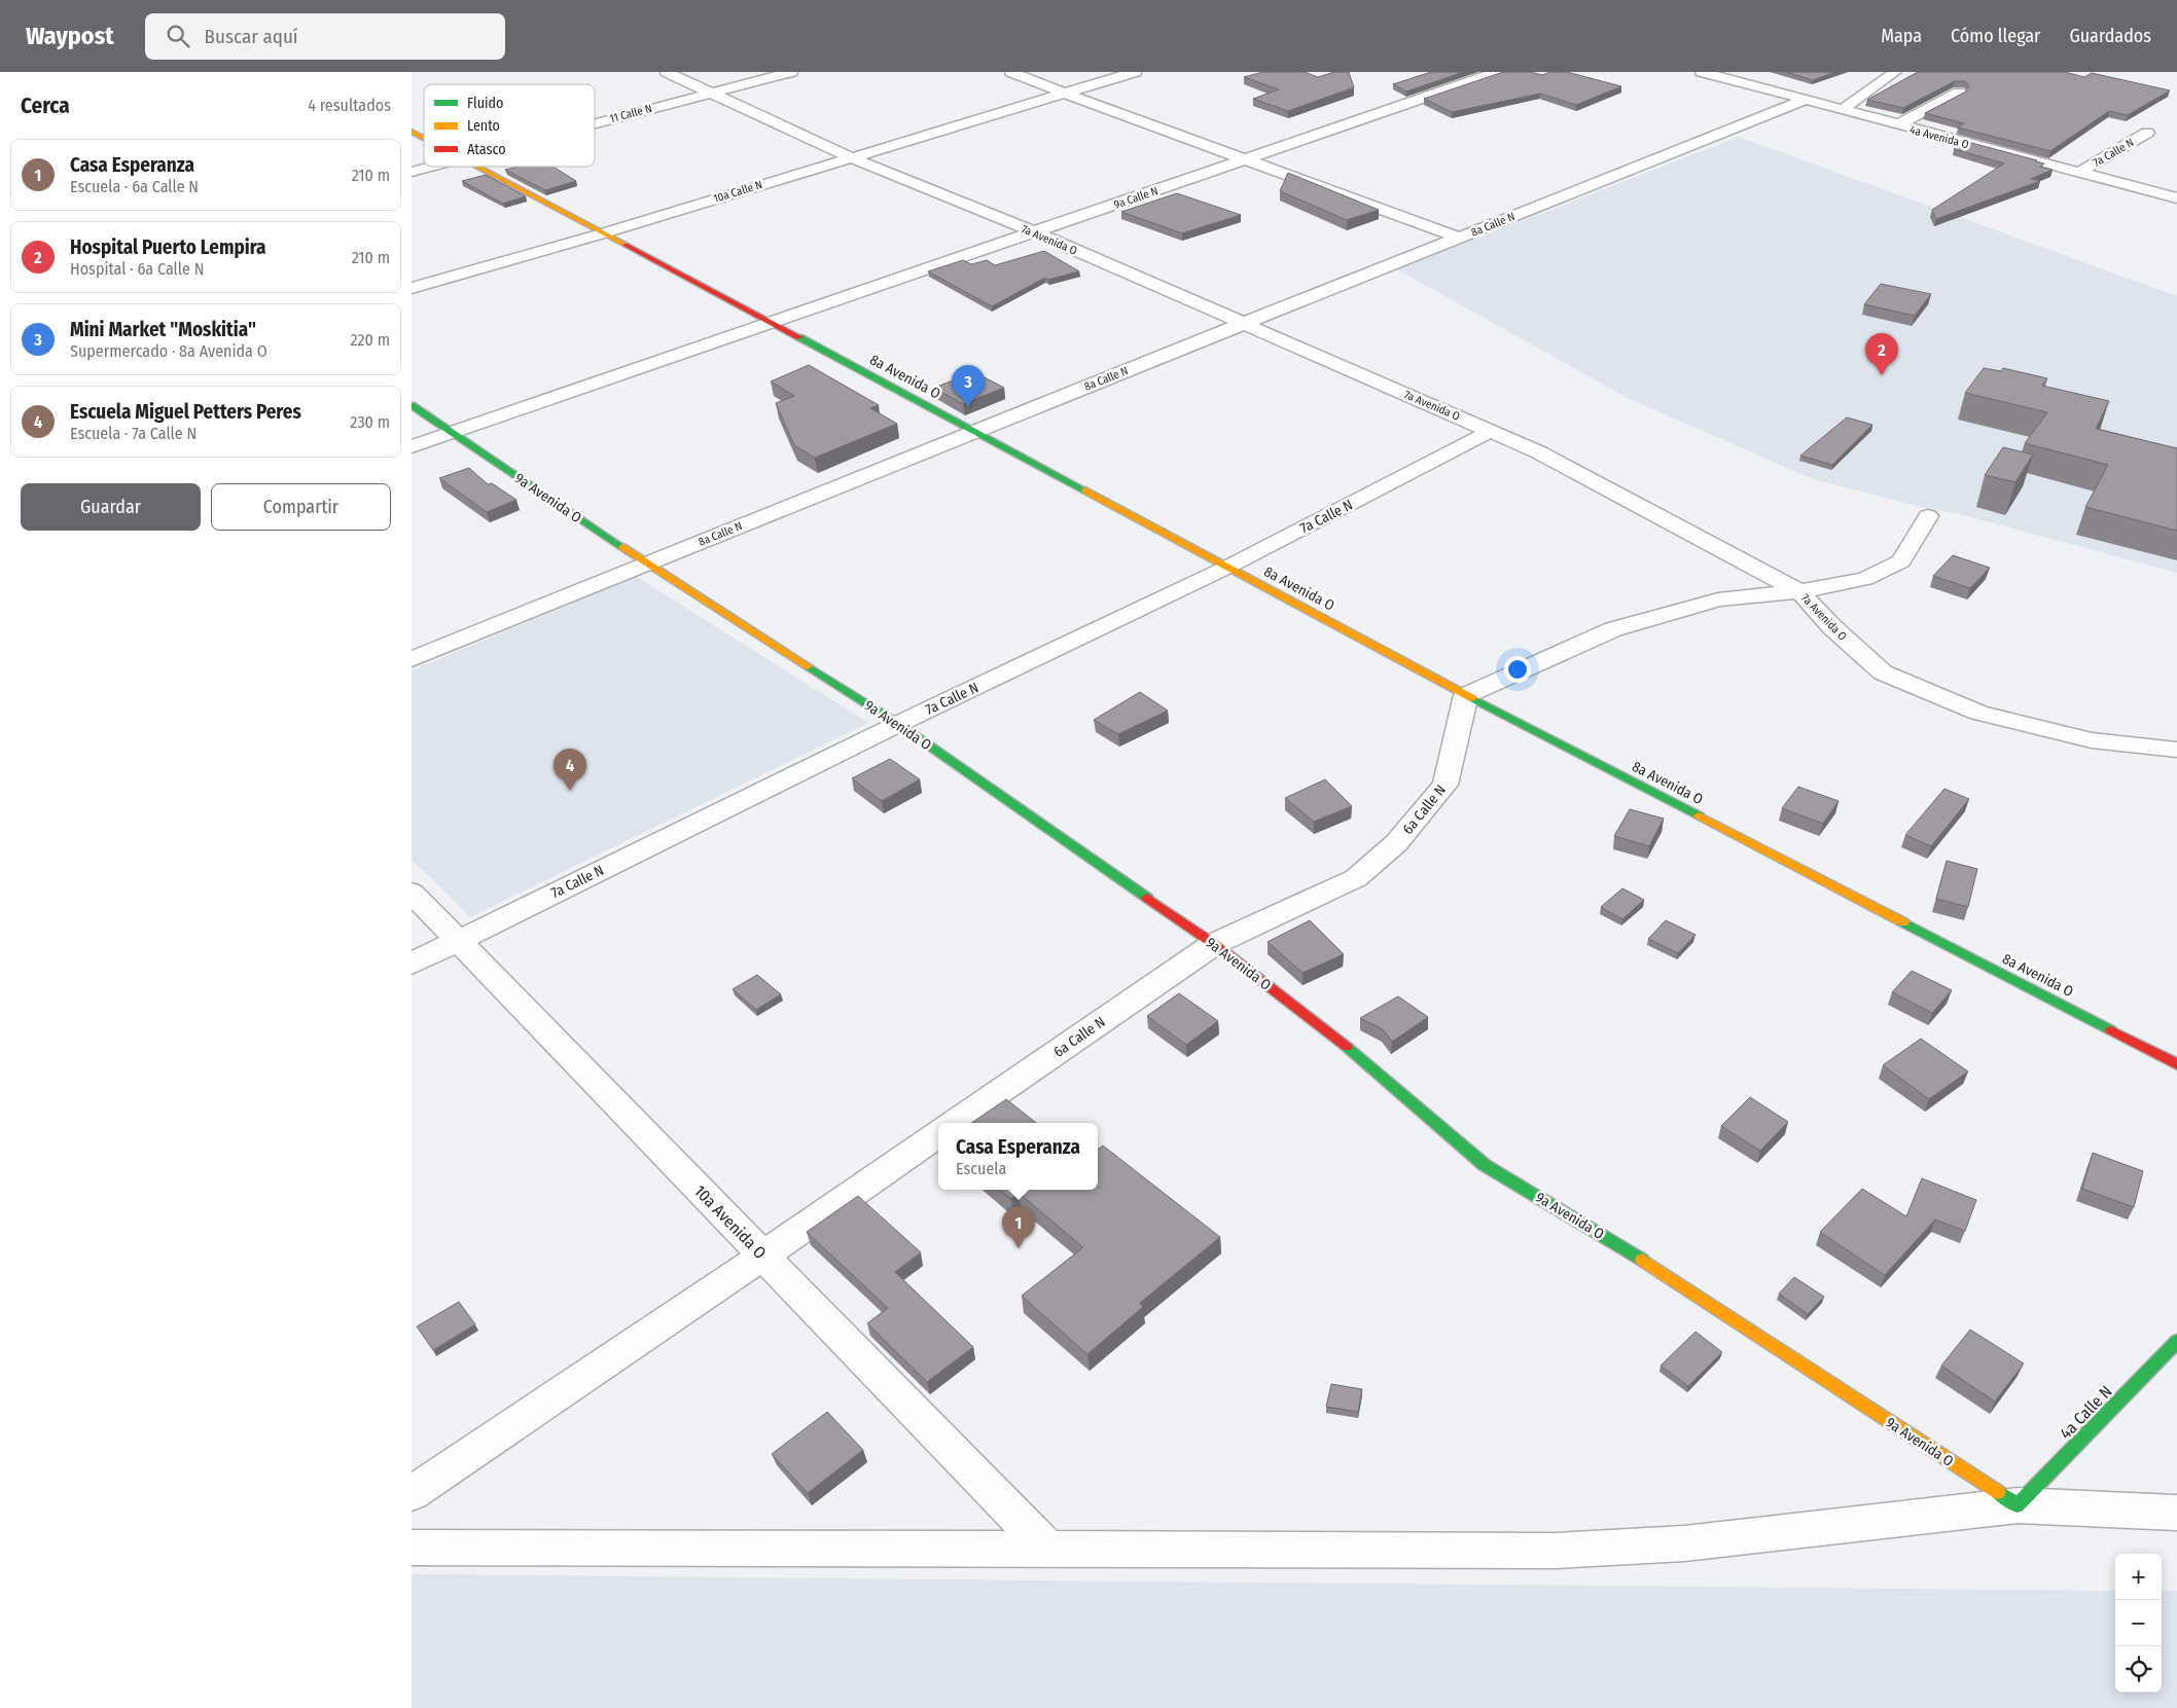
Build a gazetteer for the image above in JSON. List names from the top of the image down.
{
  "streets": {
    "street": [
      "11 Calle N",
      "4a Avenida O",
      "7a Calle N",
      "10a Calle N",
      "9a Calle N",
      "8a Calle N",
      "7a Avenida O",
      "8a Avenida O",
      "9a Avenida O",
      "6a Calle N",
      "10a Avenida O",
      "4a Calle N"
    ]
  },
  "crossings": [
    ["11 Calle N", "7a Avenida O"],
    ["4a Avenida O", "7a Calle N"],
    ["4a Avenida O", "8a Calle N"],
    ["7a Calle N", "7a Avenida O"],
    ["7a Calle N", "8a Avenida O"],
    ["7a Calle N", "9a Avenida O"],
    ["7a Calle N", "10a Avenida O"],
    ["10a Calle N", "7a Avenida O"],
    ["10a Calle N", "8a Avenida O"],
    ["9a Calle N", "7a Avenida O"],
    ["9a Calle N", "8a Avenida O"],
    ["8a Calle N", "7a Avenida O"],
    ["8a Calle N", "8a Avenida O"],
    ["8a Calle N", "9a Avenida O"],
    ["8a Avenida O", "6a Calle N"],
    ["9a Avenida O", "6a Calle N"],
    ["9a Avenida O", "4a Calle N"]
  ],
  "legend": ["Fluido", "Lento", "Atasco"],
  "page": {
    "header": "Waypost",
    "search": "Buscar aquí",
    "nav": ["Mapa", "Cómo llegar", "Guardados"],
    "heading": ["Cerca", "4 resultados"],
    "list": [
      {
        "mark": "1",
        "name": "Casa Esperanza",
        "note": "Escuela · 6a Calle N",
        "value": "210 m"
      },
      {
        "mark": "2",
        "name": "Hospital Puerto Lempira",
        "note": "Hospital · 6a Calle N",
        "value": "210 m"
      },
      {
        "mark": "3",
        "name": "Mini Market \"Moskitia\"",
        "note": "Supermercado · 8a Avenida O",
        "value": "220 m"
      },
      {
        "mark": "4",
        "name": "Escuela Miguel Petters Peres",
        "note": "Escuela · 7a Calle N",
        "value": "230 m"
      }
    ],
    "pins": [
      "2",
      "3",
      "4",
      "1"
    ],
    "buttons": ["Guardar", "Compartir"],
    "popup": ["Casa Esperanza", "Escuela"],
    "map_buttons": ["+", "−"]
  }
}
